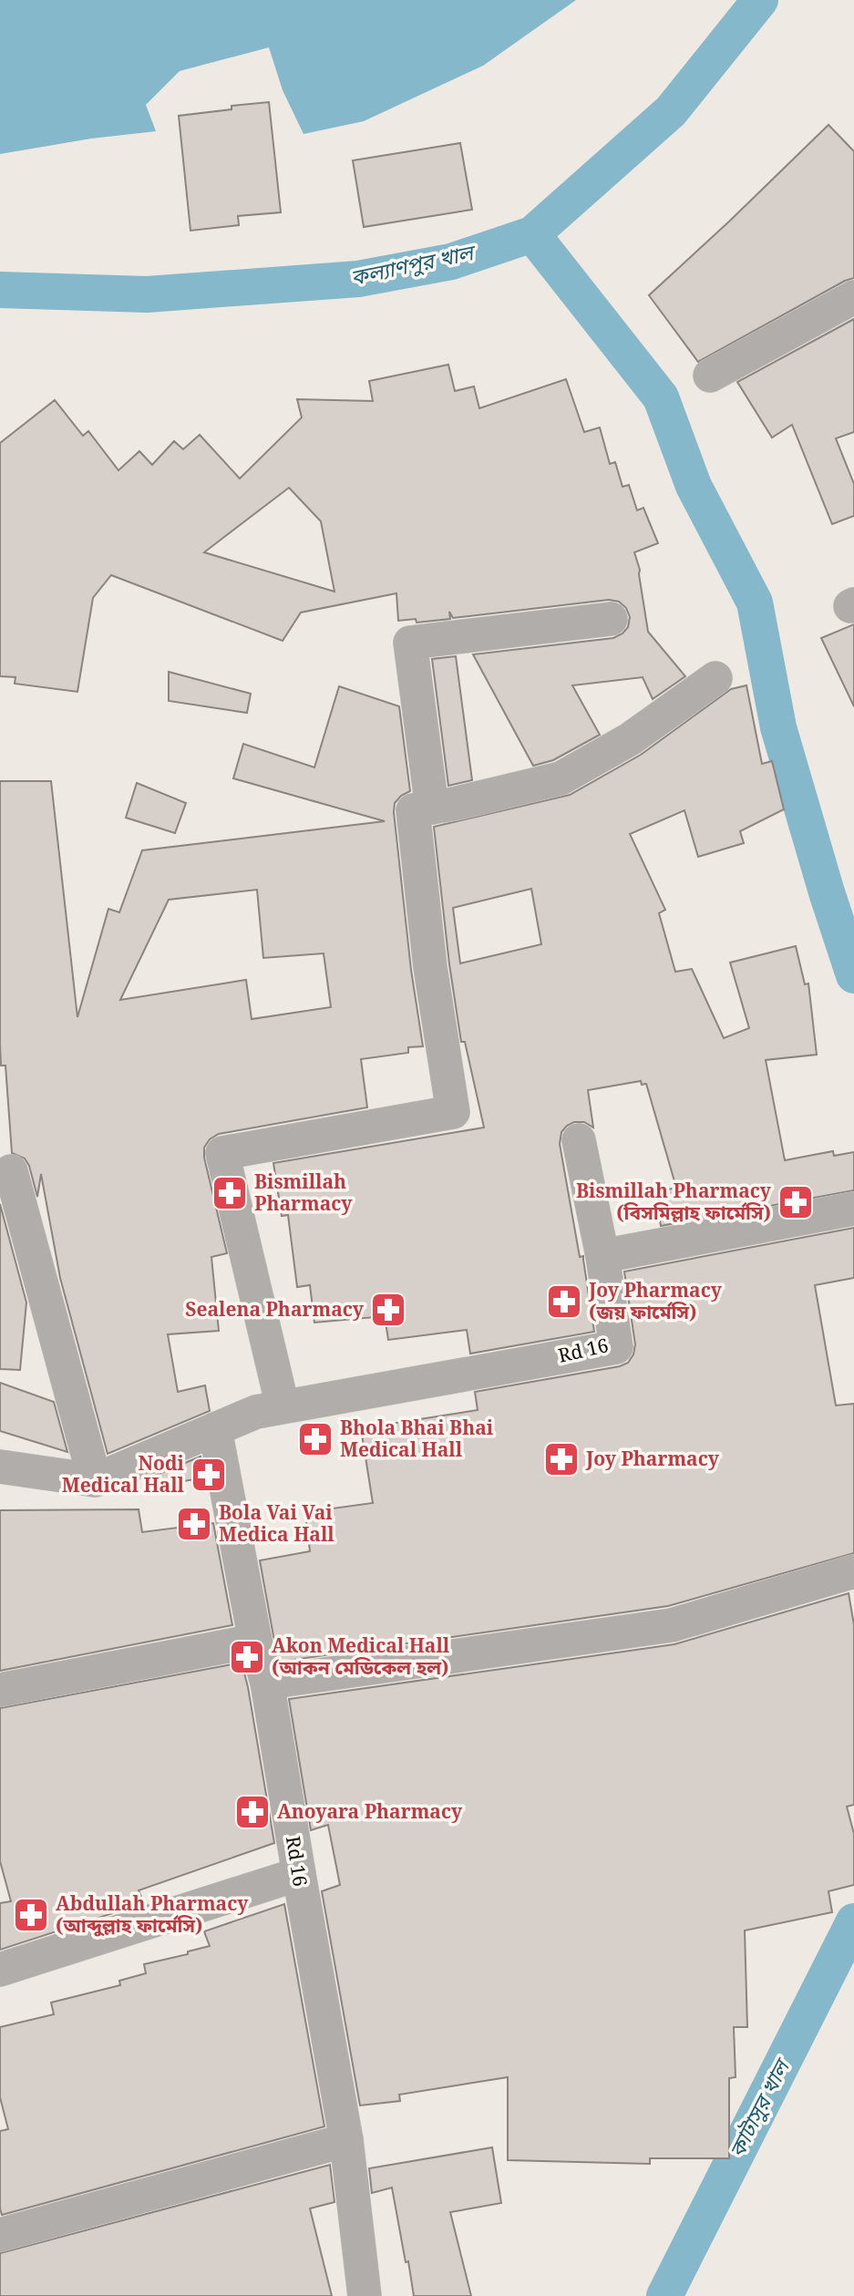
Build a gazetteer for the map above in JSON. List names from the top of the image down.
{
  "streets": {
    "street": ["Rd 16"]
  },
  "water": ["কল্যাণপুর খাল", "কাটাসুর খাল"],
  "places": {
    "pharmacy": [
      "Bismillah Pharmacy",
      "Bismillah Pharmacy (বিসমিল্লাহ ফার্মেসি)",
      "Joy Pharmacy (জয় ফার্মেসি)",
      "Sealena Pharmacy",
      "Bhola Bhai Bhai Medical Hall",
      "Joy Pharmacy",
      "Nodi Medical Hall",
      "Bola Vai Vai Medica Hall",
      "Akon Medical Hall (আকন মেডিকেল হল)",
      "Anoyara Pharmacy",
      "Abdullah Pharmacy (আব্দুল্লাহ ফার্মেসি)"
    ]
  }
}
